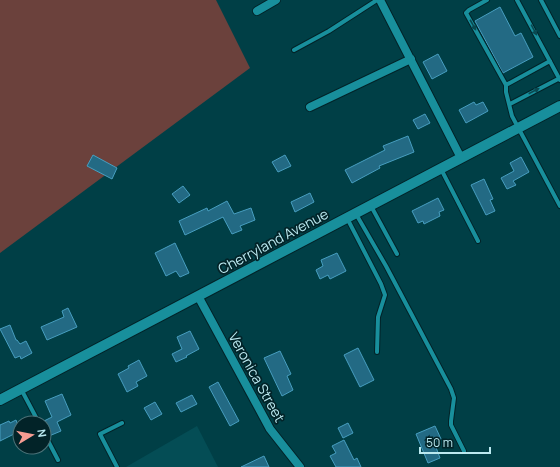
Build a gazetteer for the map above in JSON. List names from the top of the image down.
{
  "streets": {
    "street": ["Cherryland Avenue", "Veronica Street"]
  },
  "crossings": [
    ["Cherryland Avenue", "Veronica Street"]
  ],
  "scale_bar": "50 m",
  "north": "right"
}
